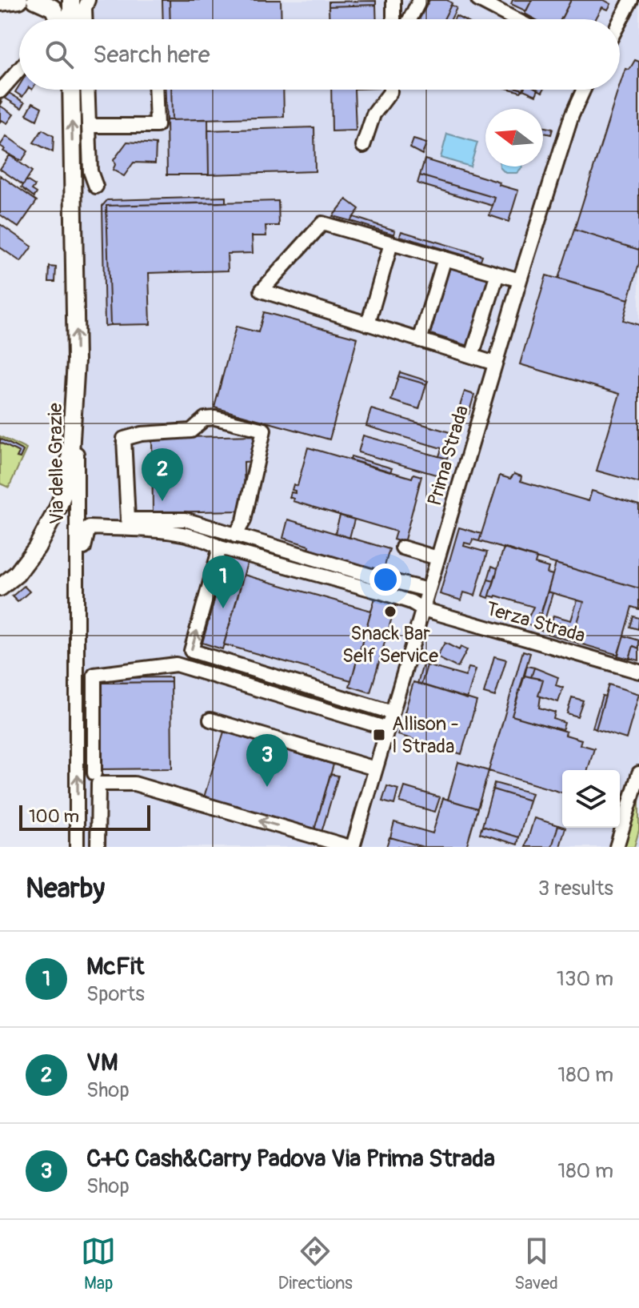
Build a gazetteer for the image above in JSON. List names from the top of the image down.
{
  "streets": {
    "main road": ["Via delle Grazie"],
    "street": ["Prima Strada", "Terza Strada"]
  },
  "crossings": [
    ["Prima Strada", "Terza Strada"],
    ["Via delle Grazie", "Terza Strada"]
  ],
  "one_way": ["Via delle Grazie"],
  "places": {
    "other": ["Snack Bar Self Service"],
    "transit": ["Allison - I Strada"]
  },
  "scale_bar": "100 m",
  "north": "left",
  "page": {
    "search": "Search here",
    "pins": ["2", "1", "3"],
    "scale": "100 m",
    "heading": ["Nearby", "3 results"],
    "list": [
      {
        "mark": "1",
        "name": "McFit",
        "note": "Sports",
        "value": "130 m"
      },
      {
        "mark": "2",
        "name": "VM",
        "note": "Shop",
        "value": "180 m"
      },
      {
        "mark": "3",
        "name": "C+C Cash&Carry Padova Via Prima Strada",
        "note": "Shop",
        "value": "180 m"
      }
    ],
    "nav": ["Map", "Directions", "Saved"]
  }
}
